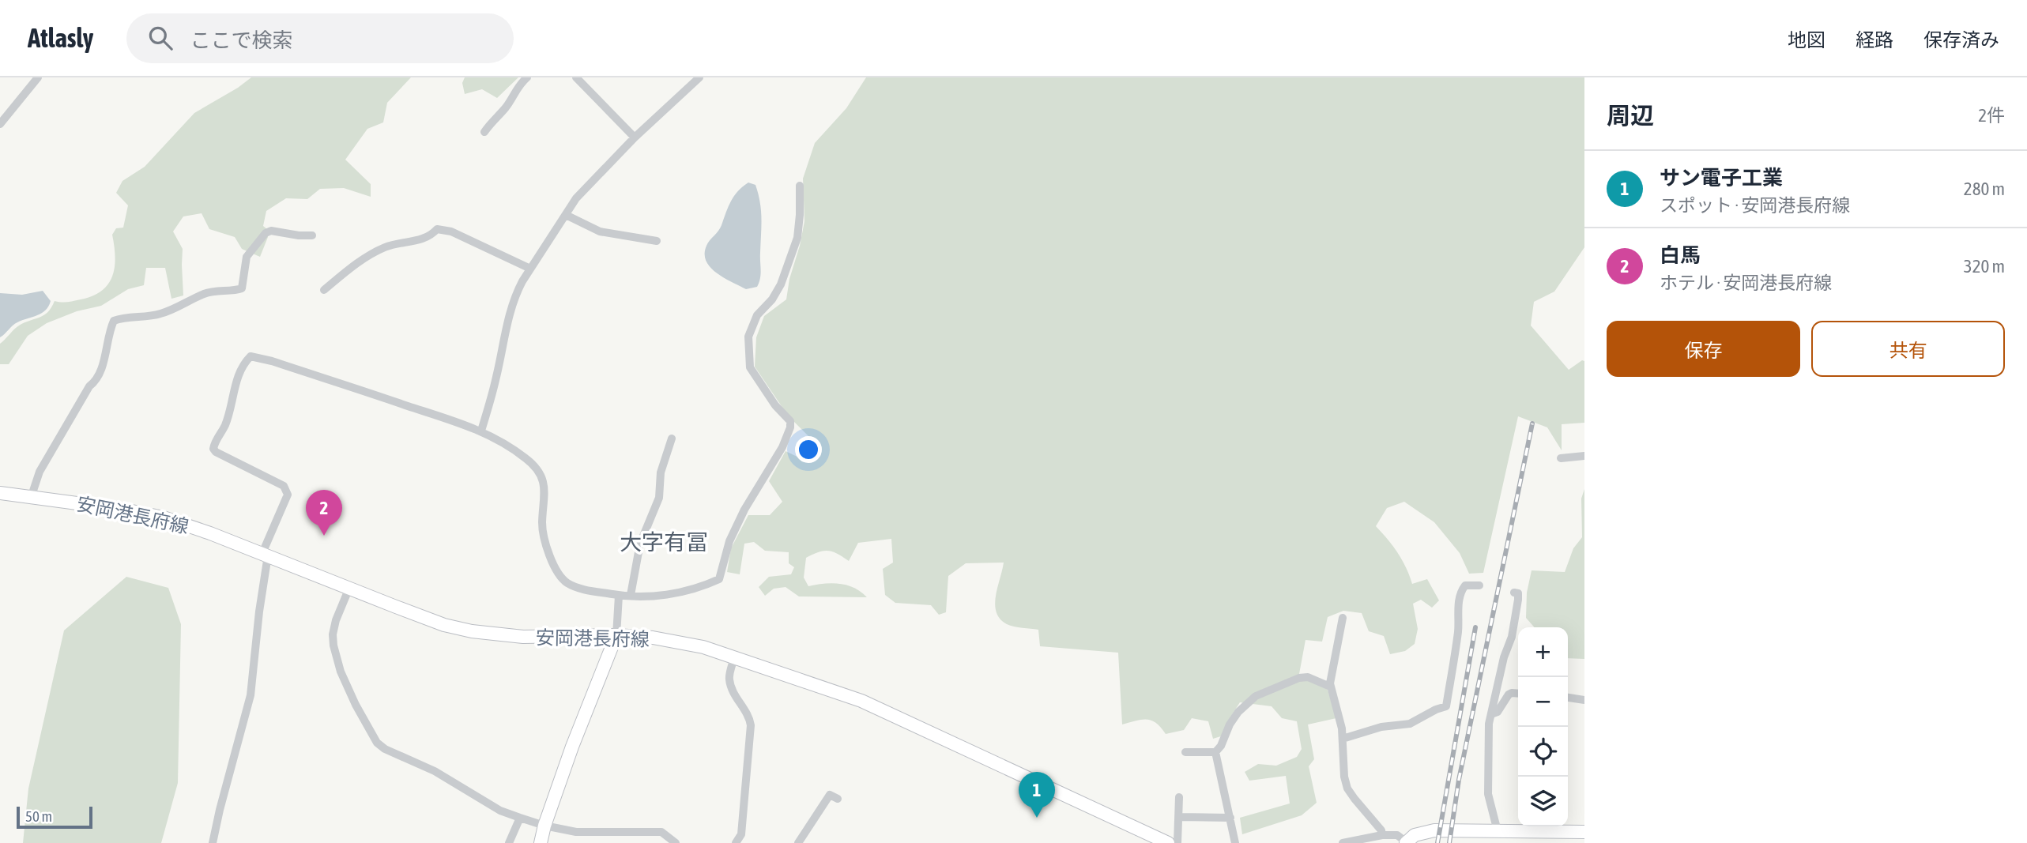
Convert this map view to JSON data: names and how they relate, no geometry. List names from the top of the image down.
{
  "streets": {
    "main road": ["安岡港長府線"]
  },
  "districts": ["大字有冨"],
  "scale_bar": "50 m",
  "page": {
    "header": "Atlasly",
    "search": "ここで検索",
    "nav": ["地図", "経路", "保存済み"],
    "heading": ["周辺", "2件"],
    "list": [
      {
        "mark": "1",
        "name": "サン電子工業",
        "note": "スポット · 安岡港長府線",
        "value": "280 m"
      },
      {
        "mark": "2",
        "name": "白馬",
        "note": "ホテル · 安岡港長府線",
        "value": "320 m"
      }
    ],
    "buttons": ["保存", "共有"],
    "pins": ["2", "1"],
    "map_buttons": ["+", "−"],
    "scale": "50 m"
  }
}
